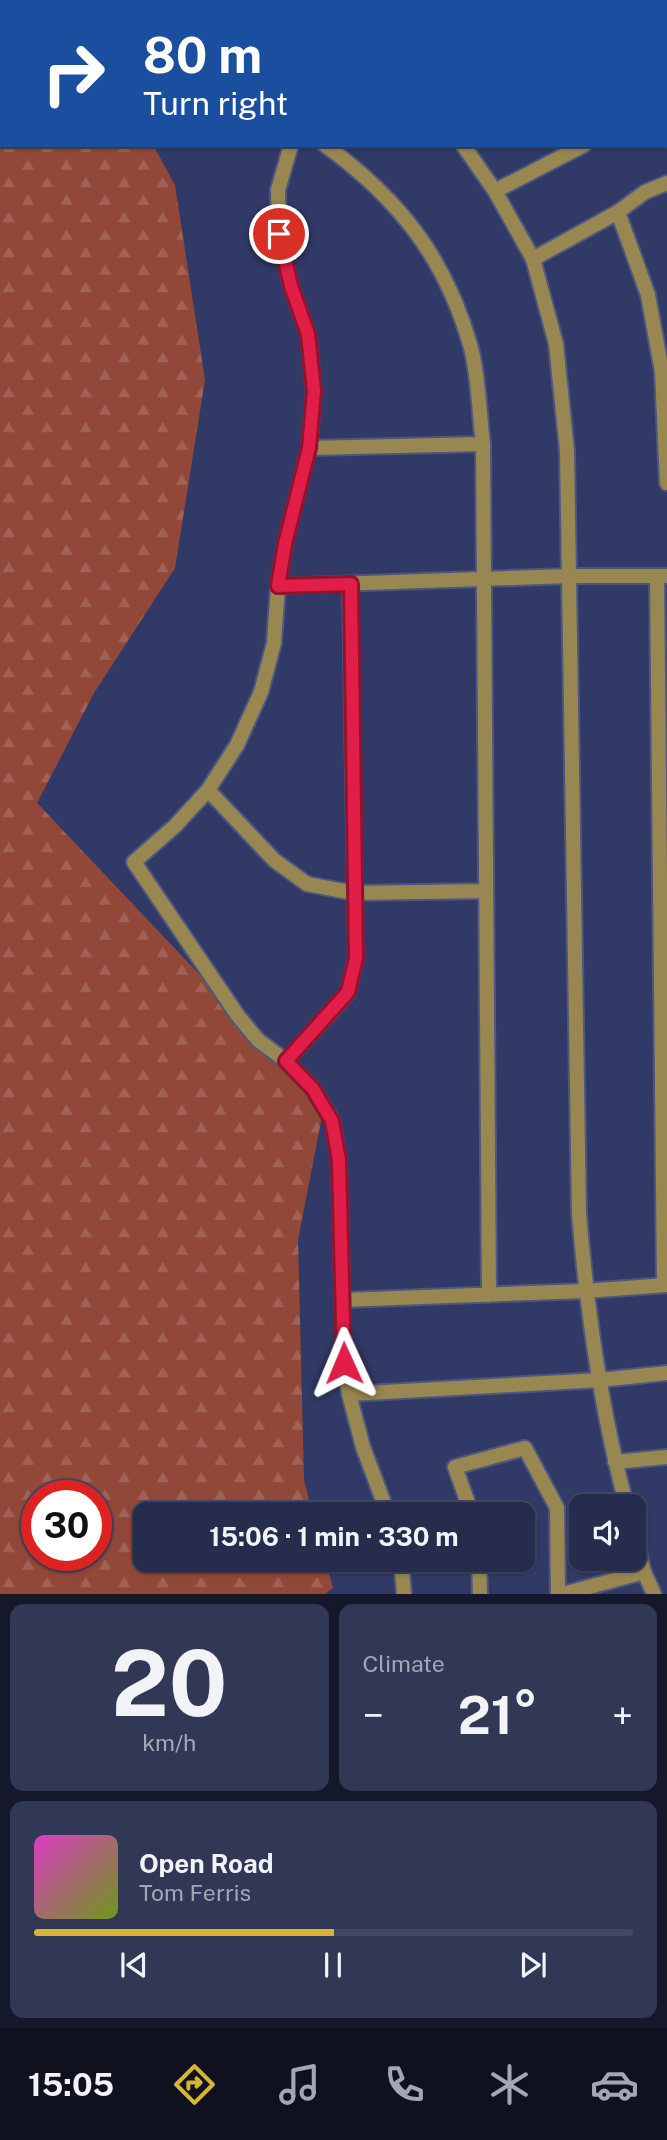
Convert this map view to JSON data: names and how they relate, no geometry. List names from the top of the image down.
{
  "page": {
    "turn": ["80 m", "Turn right"],
    "limit": "30",
    "trip": "15:06 · 1 min · 330 m",
    "tile": [
      ["20", "km/h"],
      "Climate"
    ],
    "heat": ["−", "21°", "+"],
    "song": ["Open Road", "Tom Ferris"],
    "tabs": "15:05"
  }
}
